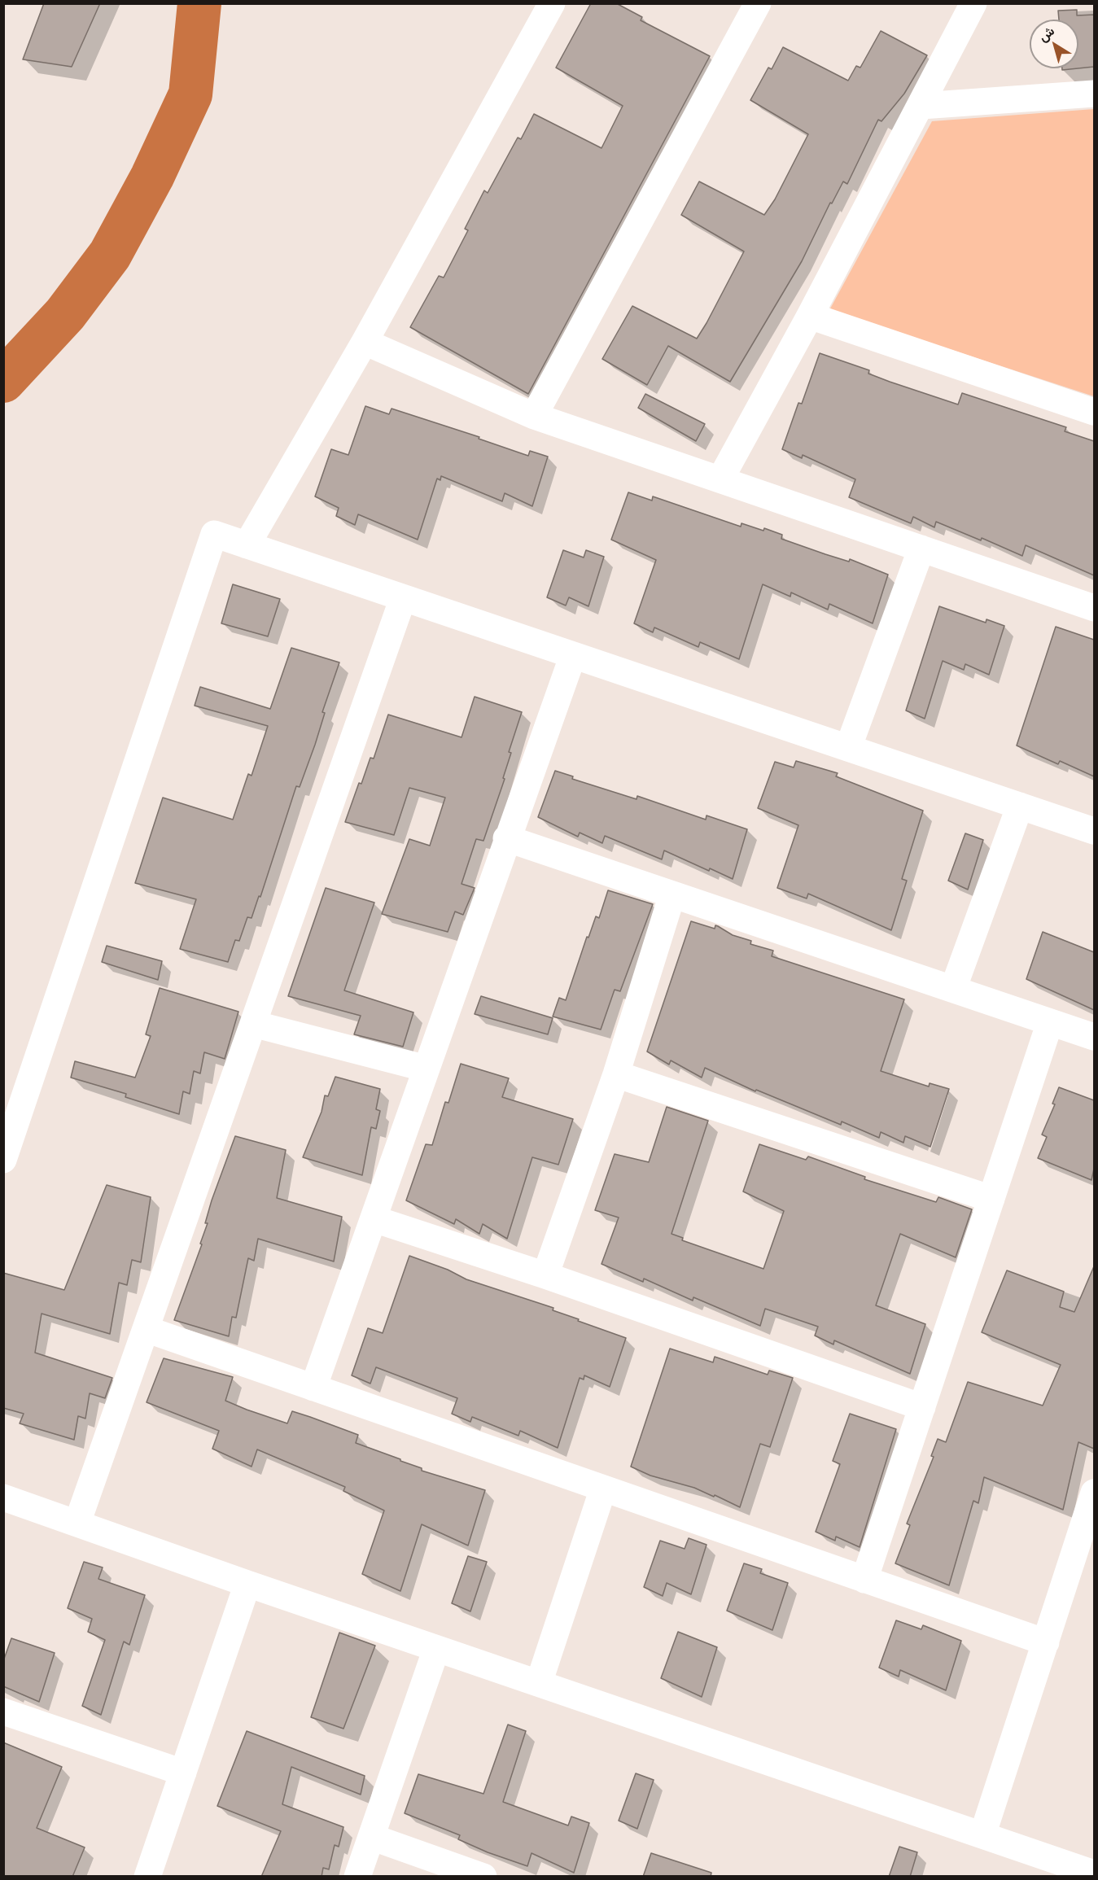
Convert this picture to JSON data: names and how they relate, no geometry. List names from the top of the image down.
{
  "north": "top left"
}
